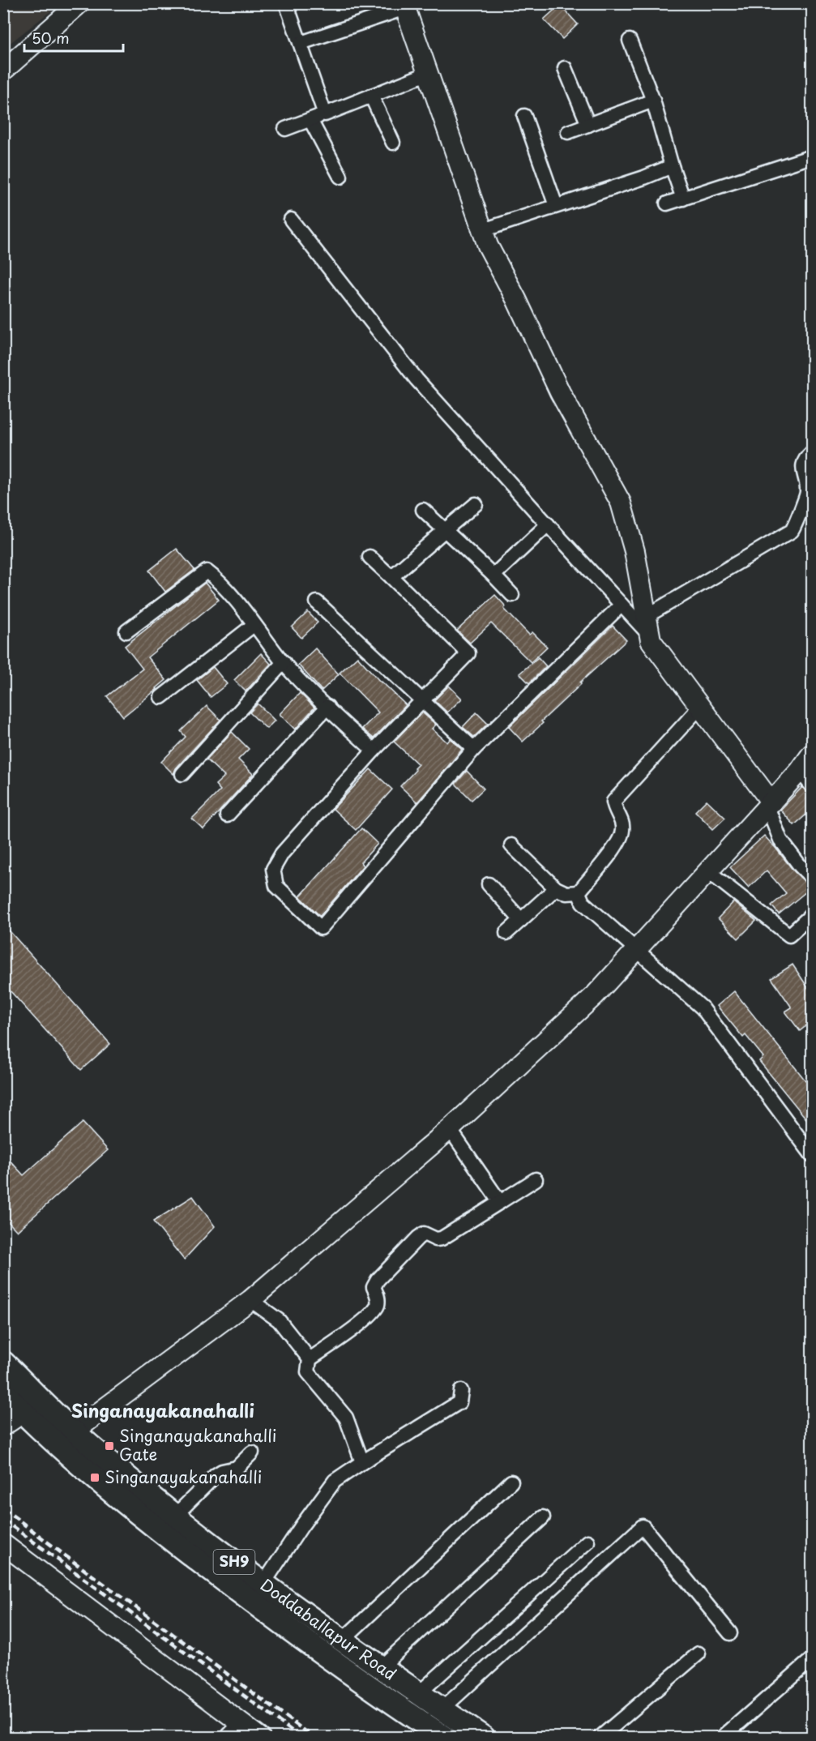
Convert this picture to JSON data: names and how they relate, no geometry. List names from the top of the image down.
{
  "streets": {
    "main road": ["SH9", "Doddaballapur Road"]
  },
  "districts": ["Singanayakanahalli"],
  "places": {
    "transit": ["Singanayakanahalli Gate", "Singanayakanahalli"]
  },
  "scale_bar": "50 m"
}
